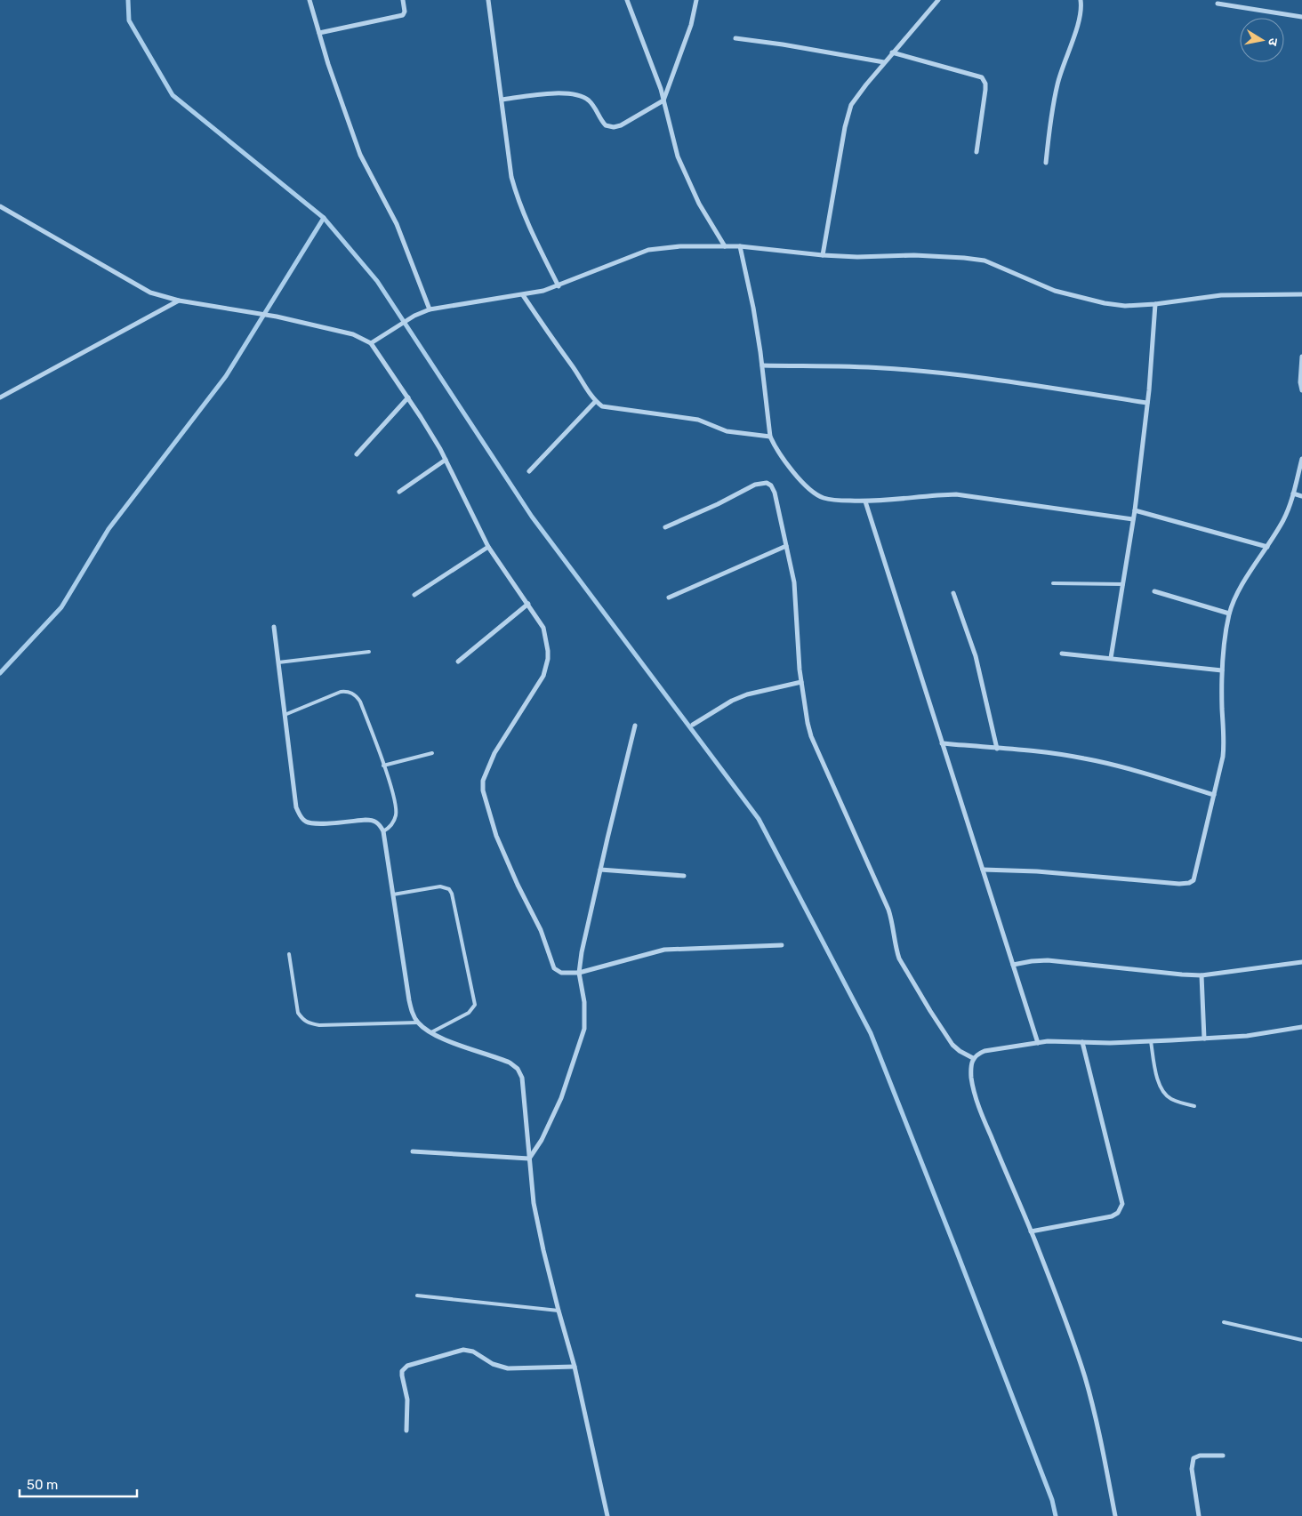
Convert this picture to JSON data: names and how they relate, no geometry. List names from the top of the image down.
{
  "scale_bar": "50 m",
  "north": "right"
}
